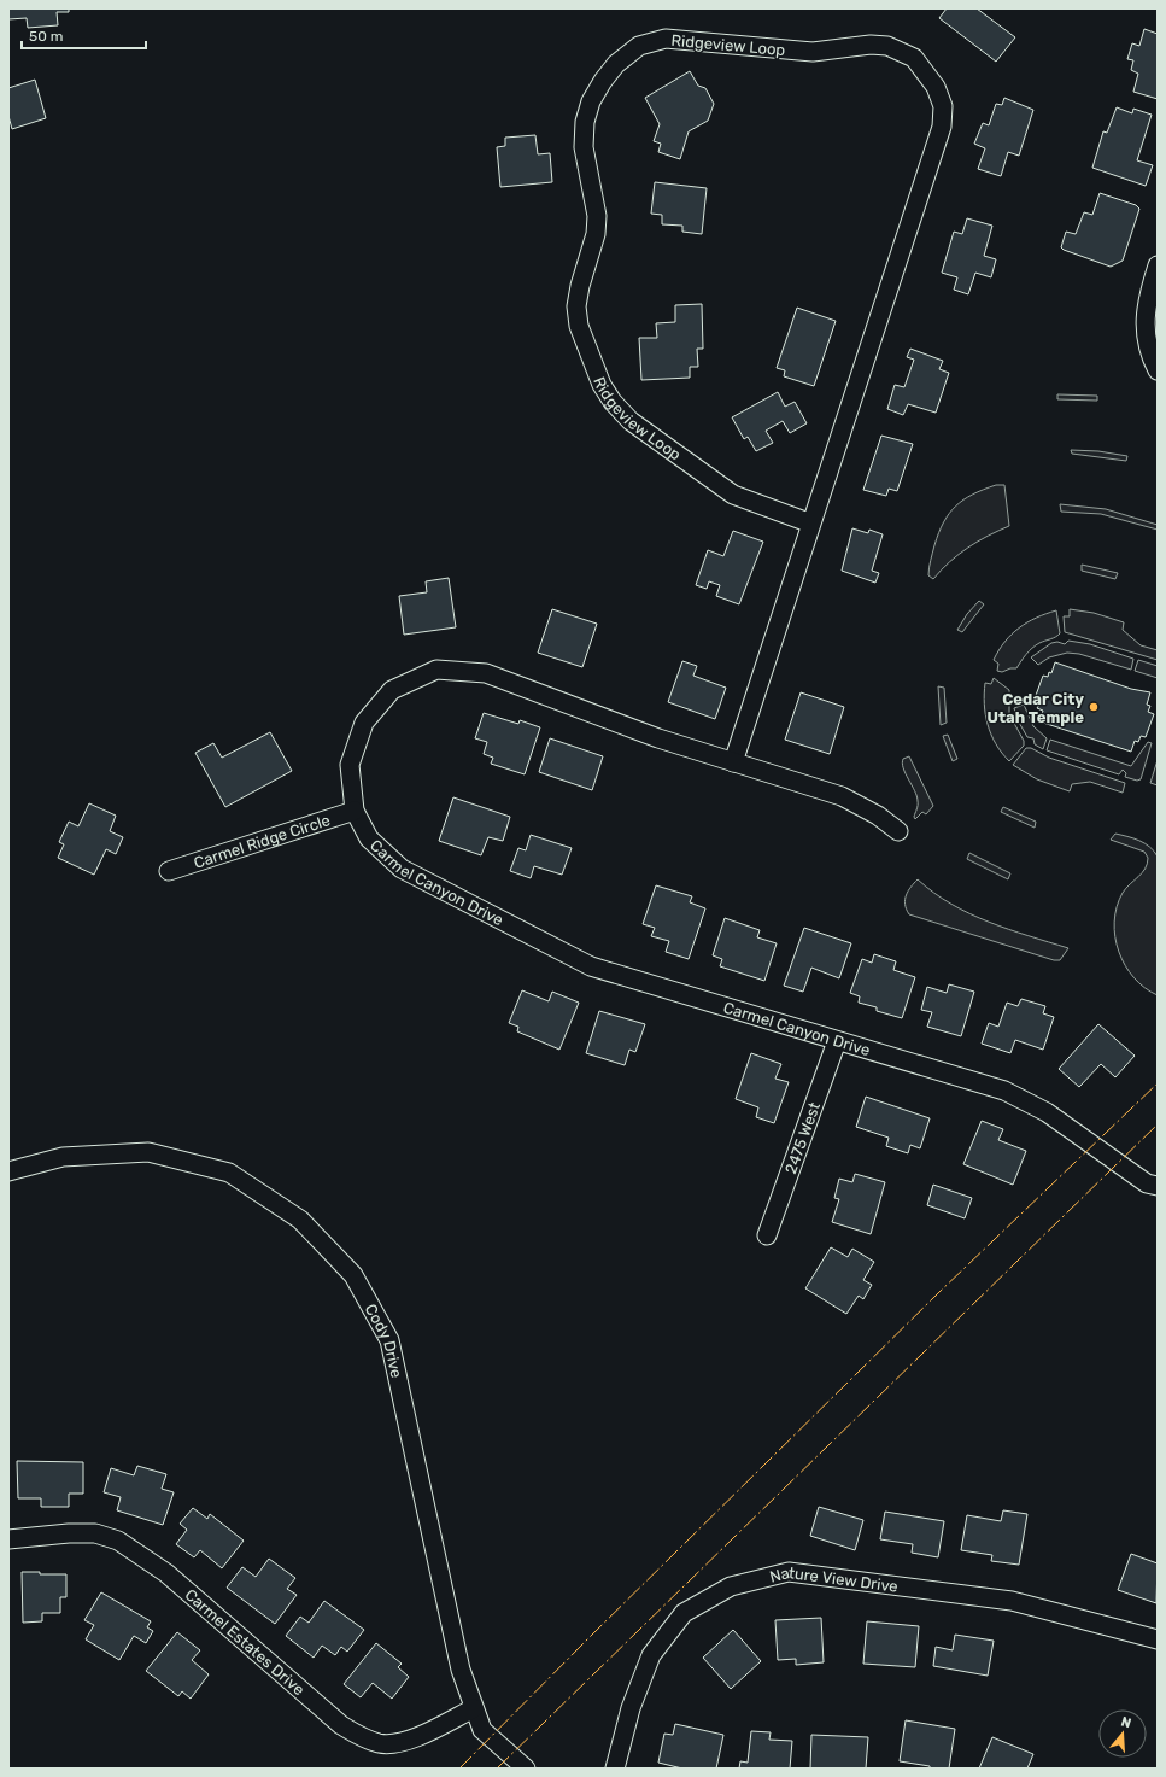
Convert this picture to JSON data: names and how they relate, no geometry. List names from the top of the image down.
{
  "streets": {
    "street": [
      "Ridgeview Loop",
      "Carmel Ridge Circle",
      "Carmel Canyon Drive",
      "2475 West",
      "Cody Drive",
      "Nature View Drive",
      "Carmel Estates Drive"
    ]
  },
  "crossings": [
    ["Ridgeview Loop", "Carmel Canyon Drive"],
    ["Carmel Ridge Circle", "Carmel Canyon Drive"],
    ["Carmel Canyon Drive", "2475 West"],
    ["Cody Drive", "Carmel Estates Drive"]
  ],
  "places": ["Cedar City Utah Temple"],
  "scale_bar": "50 m",
  "north": "top"
}
